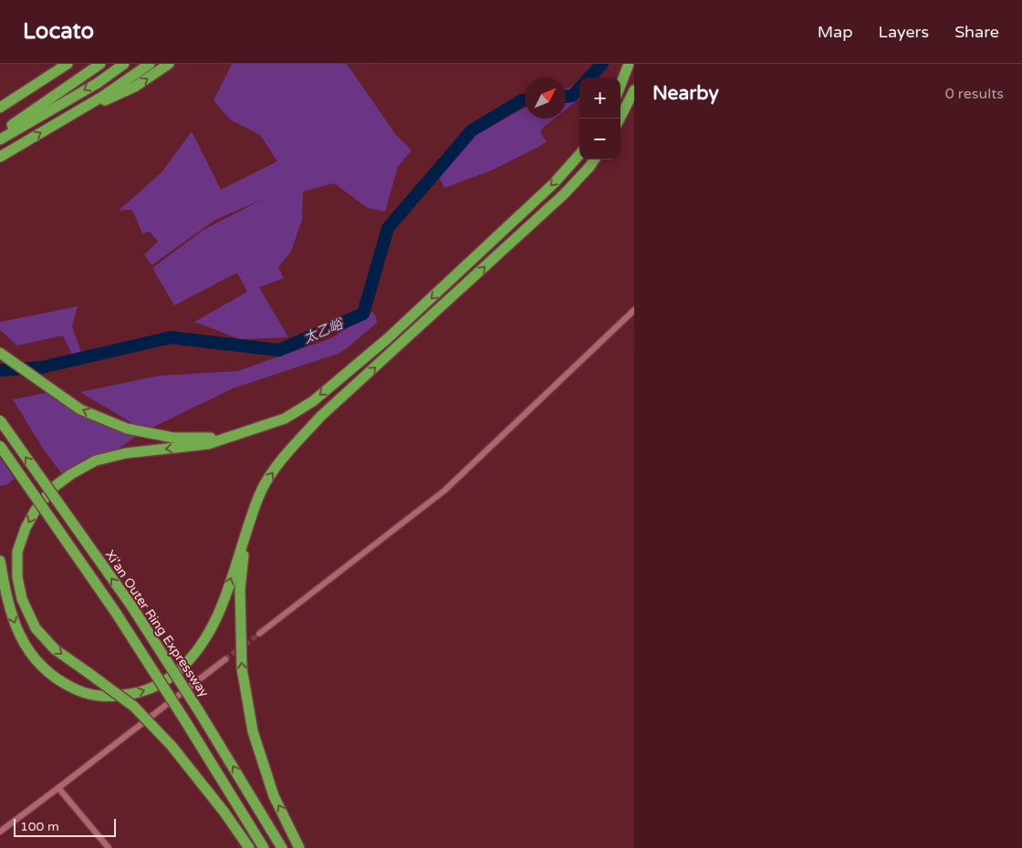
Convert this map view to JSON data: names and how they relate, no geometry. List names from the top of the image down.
{
  "streets": {
    "highway": ["Xi'an Outer Ring Expressway"]
  },
  "water": ["太乙峪"],
  "scale_bar": "100 m",
  "north": "top right",
  "page": {
    "header": "Locato",
    "nav": ["Map", "Layers", "Share"],
    "heading": ["Nearby", "0 results"],
    "map_buttons": ["+", "−"],
    "scale": "100 m"
  }
}
